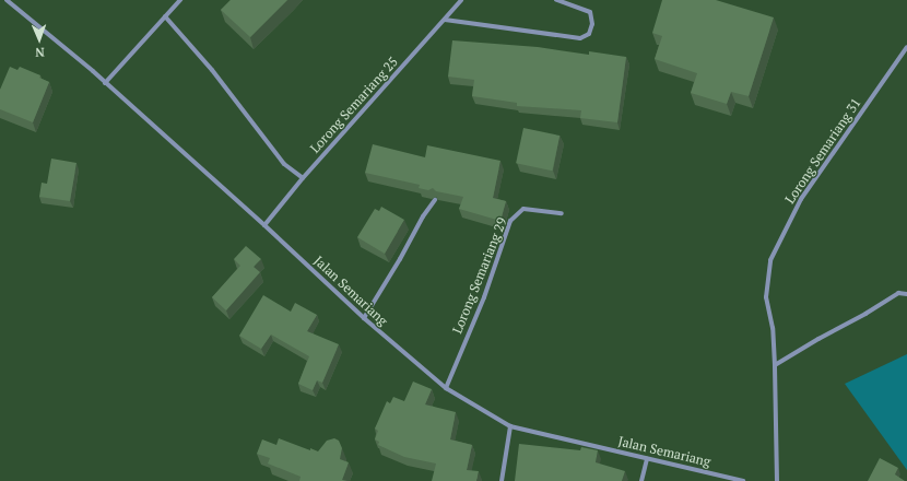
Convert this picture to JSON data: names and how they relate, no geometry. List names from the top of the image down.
{
  "streets": {
    "street": [
      "Lorong Semariang 25",
      "Lorong Semariang 31",
      "Lorong Semariang 29",
      "Jalan Semariang"
    ]
  },
  "crossings": [
    ["Lorong Semariang 25", "Jalan Semariang"],
    ["Lorong Semariang 29", "Jalan Semariang"]
  ],
  "north": "bottom"
}
